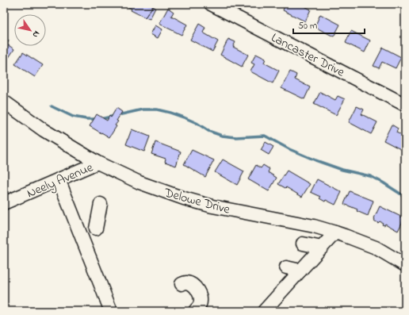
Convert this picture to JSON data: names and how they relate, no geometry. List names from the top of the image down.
{
  "streets": {
    "street": ["Lancaster Drive", "Neely Avenue", "Delowe Drive"]
  },
  "crossings": [
    ["Neely Avenue", "Delowe Drive"]
  ],
  "scale_bar": "50 m",
  "north": "bottom right"
}
